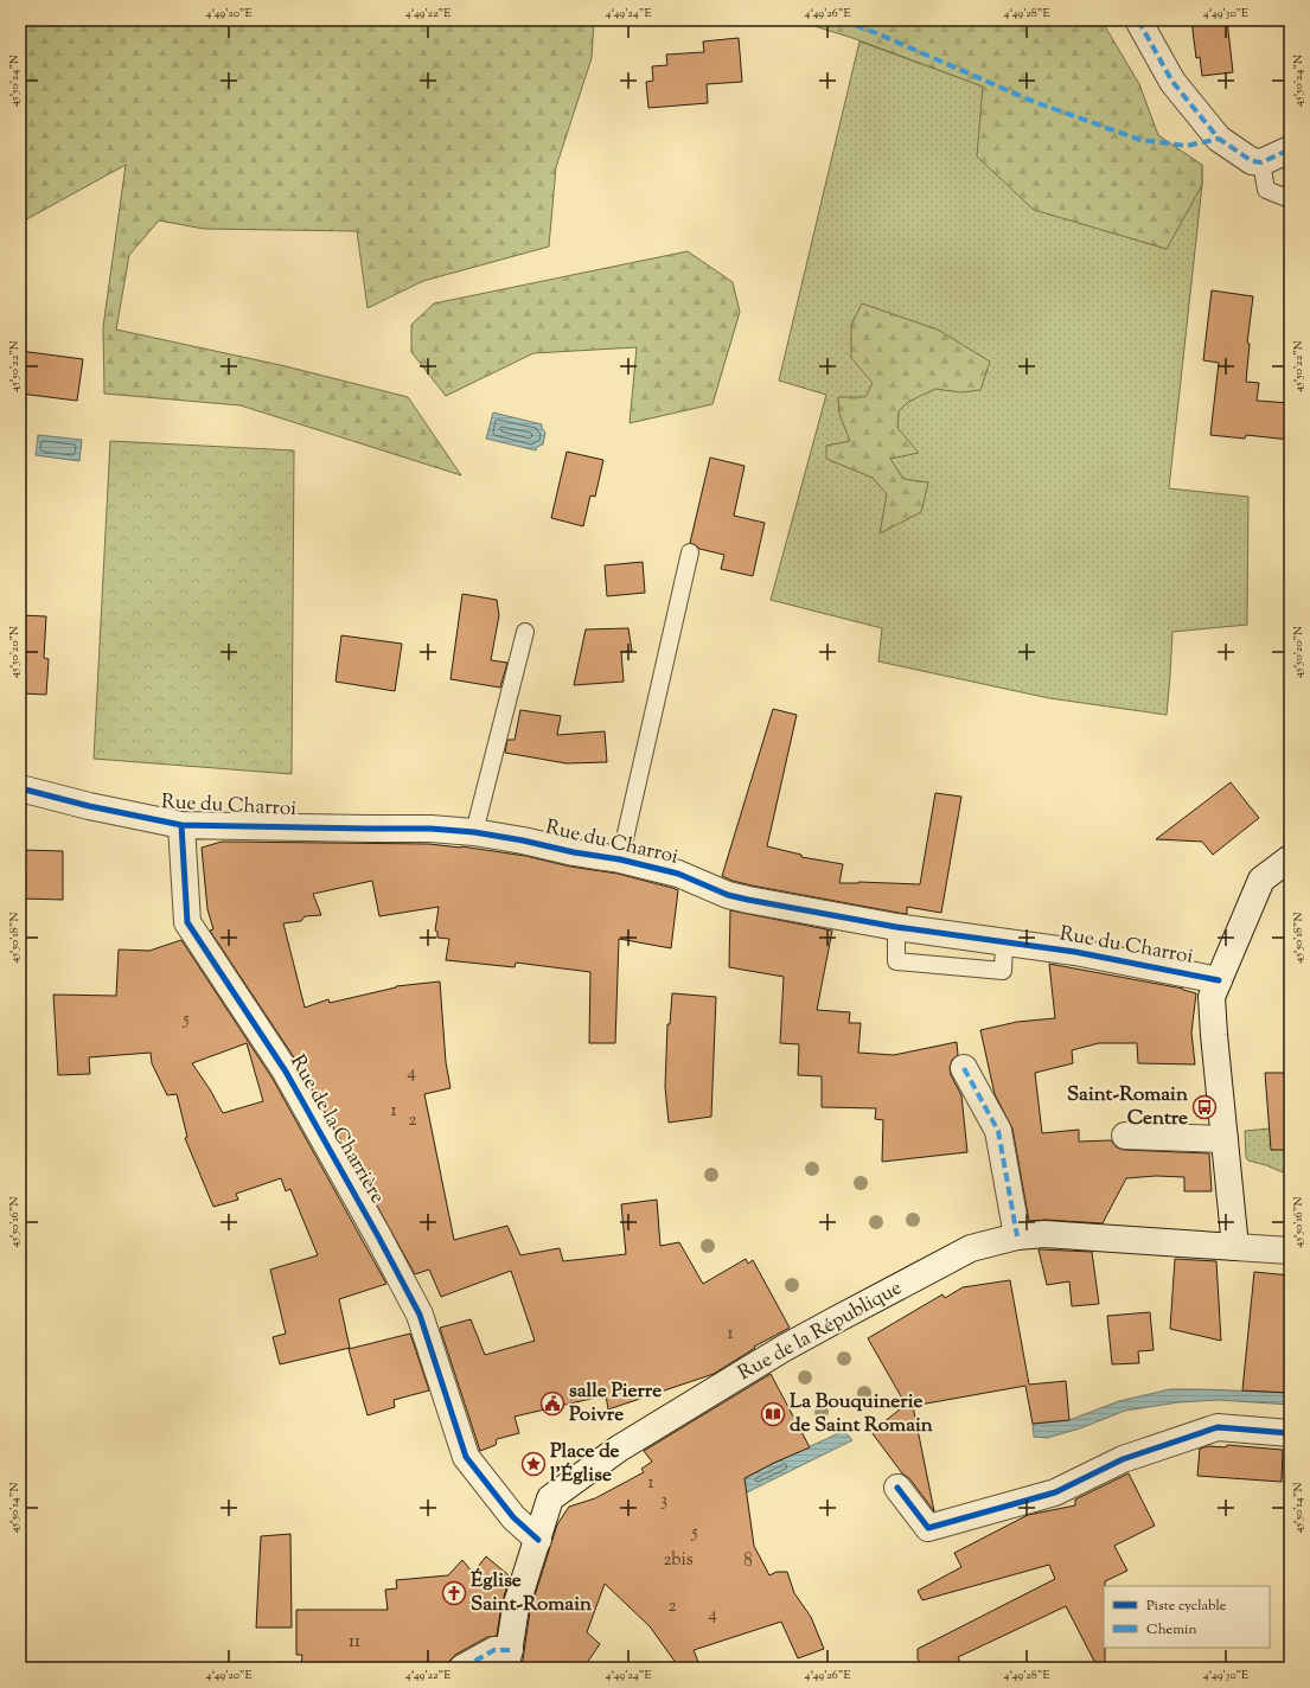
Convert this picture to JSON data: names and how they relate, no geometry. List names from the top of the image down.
{
  "streets": {
    "street": ["Rue du Charroi", "Rue de la Charrière", "Rue de la République"]
  },
  "crossings": [
    ["Rue du Charroi", "Rue de la Charrière"],
    ["Rue de la Charrière", "Rue de la République"]
  ],
  "places": {
    "bus stop": ["Saint-Romain Centre"],
    "public building": ["salle Pierre Poivre"],
    "library": ["La Bouquinerie de Saint Romain"],
    "place": ["Place de l'Église"],
    "church": ["Église Saint-Romain"]
  },
  "house_numbers": [
    "5",
    "4",
    "1",
    "2",
    "1",
    "1",
    "3",
    "5",
    "2bis",
    "8",
    "2",
    "4",
    "11"
  ],
  "legend": ["Piste cyclable", "Chemin"],
  "coordinates": [
    "4°49'20\"E",
    "4°49'22\"E",
    "4°49'24\"E",
    "4°49'26\"E",
    "4°49'28\"E",
    "4°49'30\"E",
    "45°50'24\"N",
    "45°50'22\"N",
    "45°50'20\"N",
    "45°50'18\"N",
    "45°50'16\"N",
    "45°50'14\"N"
  ]
}
